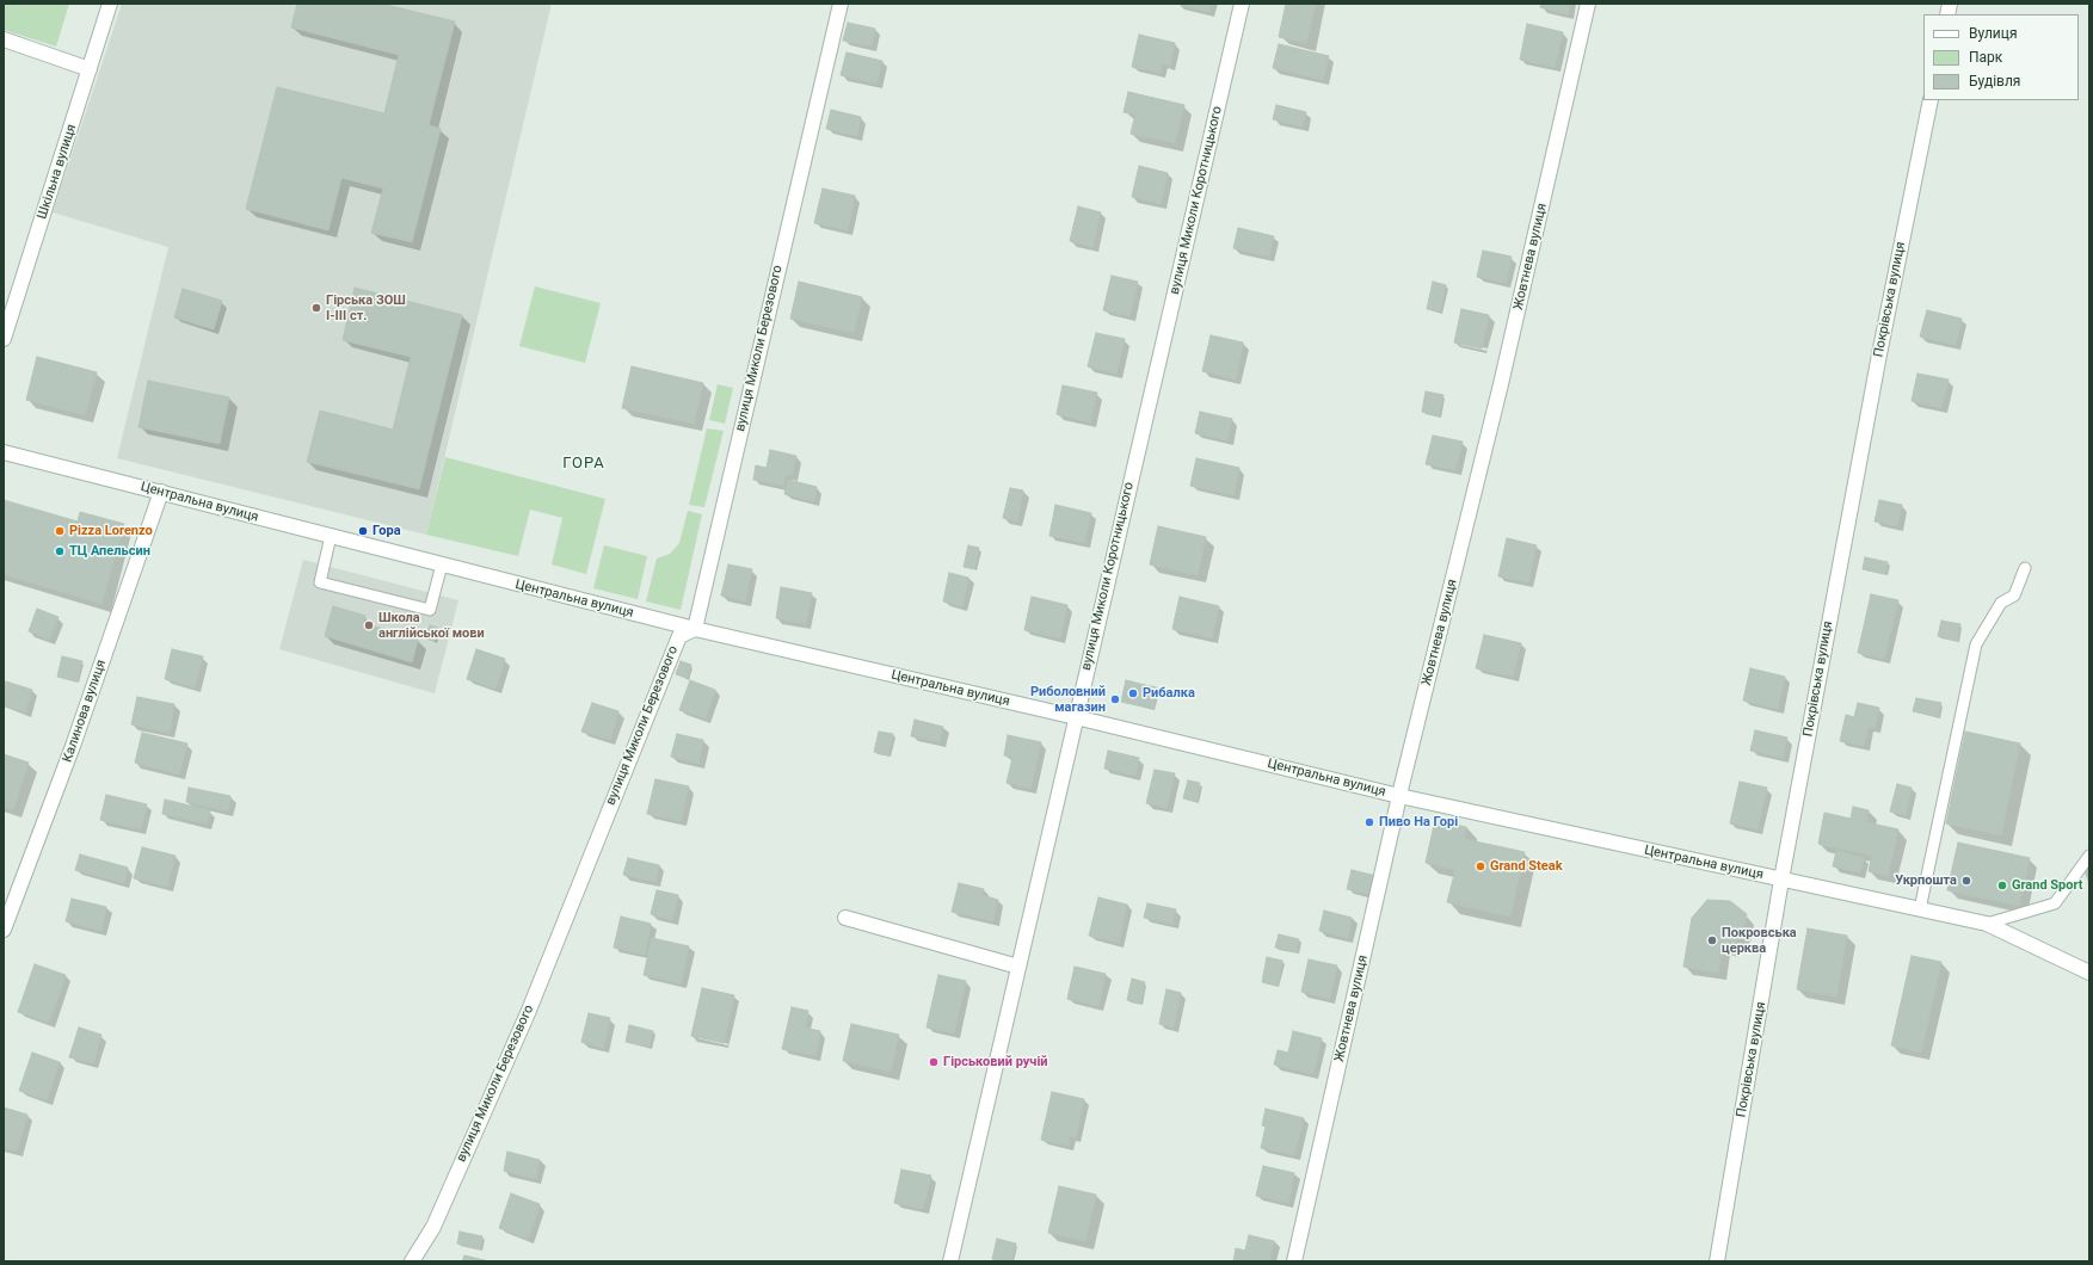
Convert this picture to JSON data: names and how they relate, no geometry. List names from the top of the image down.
{
  "streets": {
    "street": [
      "Шкільна вулиця",
      "вулиця Миколи Коротницького",
      "Жовтнева вулиця",
      "Покрівська вулиця",
      "вулиця Миколи Березового",
      "Центральна вулиця",
      "Калинова вулиця"
    ]
  },
  "crossings": [
    ["вулиця Миколи Коротницького", "Центральна вулиця"],
    ["Жовтнева вулиця", "Центральна вулиця"],
    ["Покрівська вулиця", "Центральна вулиця"],
    ["вулиця Миколи Березового", "Центральна вулиця"],
    ["Центральна вулиця", "Калинова вулиця"]
  ],
  "districts": ["ГОРА"],
  "places": [
    "Гірська ЗОШ І-ІІІ ст.",
    "Pizza Lorenzo",
    "Гора",
    "ТЦ Апельсин",
    "Школа англійської мови",
    "Рибалка",
    "Риболовний магазин",
    "Пиво На Горі",
    "Grand Steak",
    "Укрпошта",
    "Grand Sport",
    "Покровська церква",
    "Гірськовий ручій"
  ],
  "legend": ["Вулиця", "Парк", "Будівля"]
}
